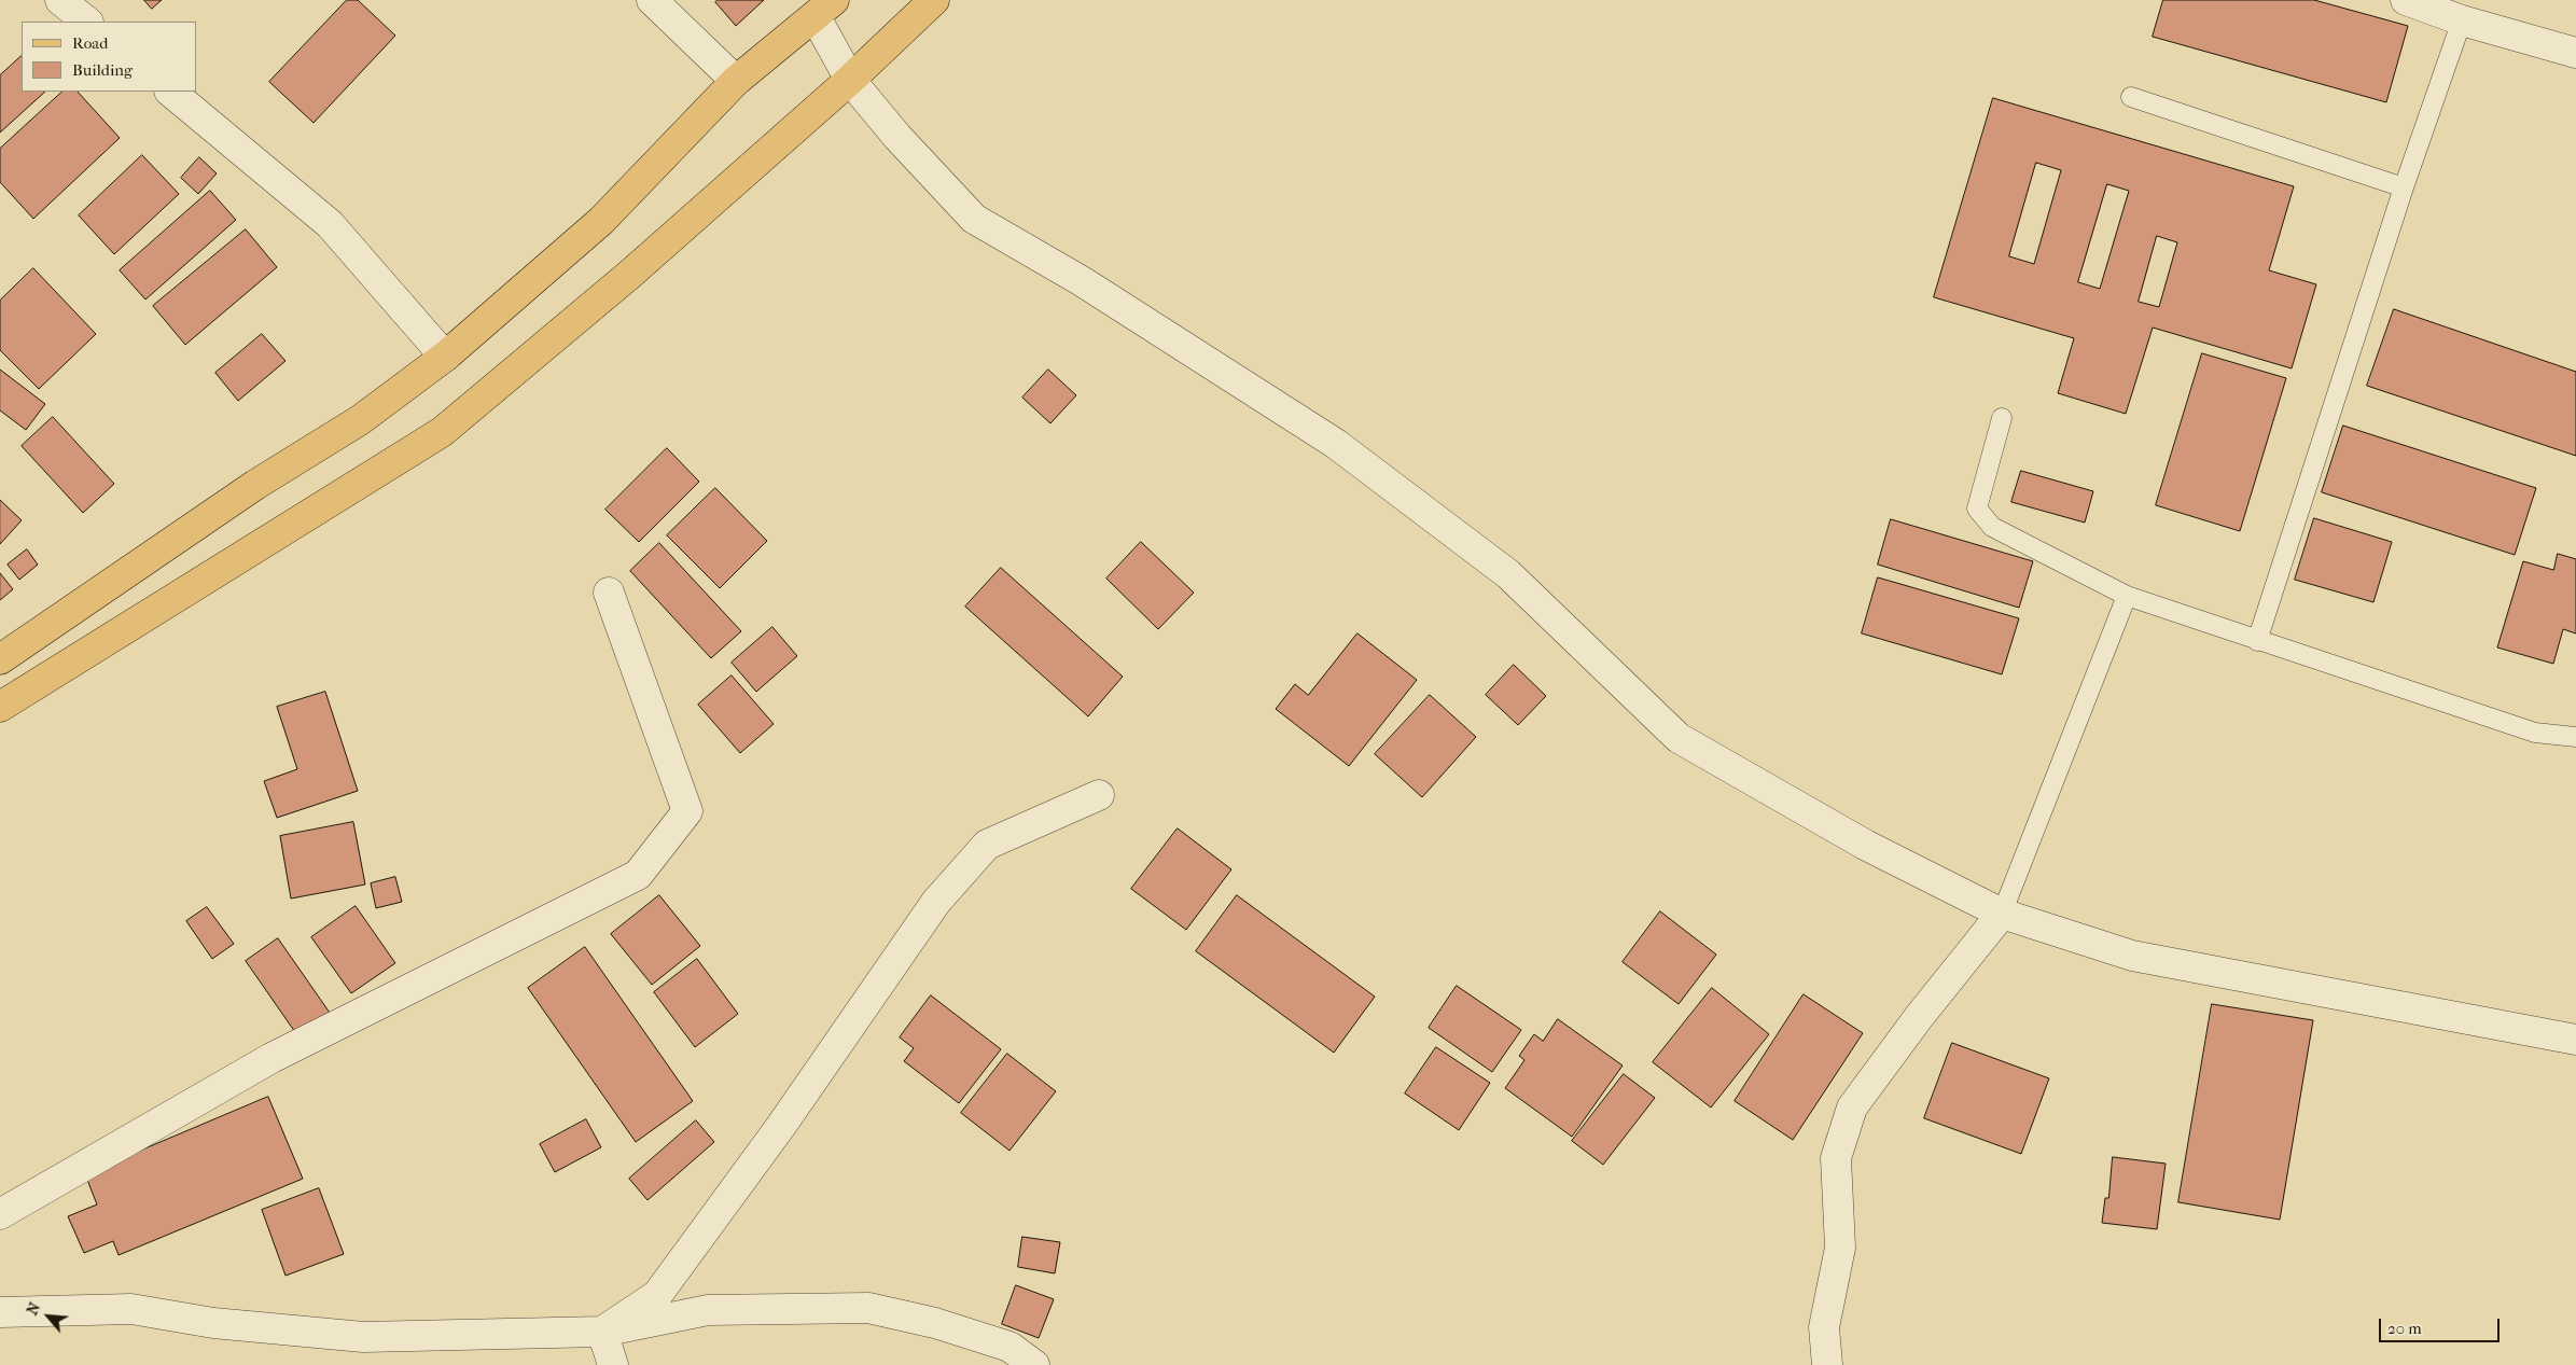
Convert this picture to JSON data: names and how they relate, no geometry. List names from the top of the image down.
{
  "legend": ["Road", "Building"],
  "scale_bar": "20 m",
  "north": "top left"
}
